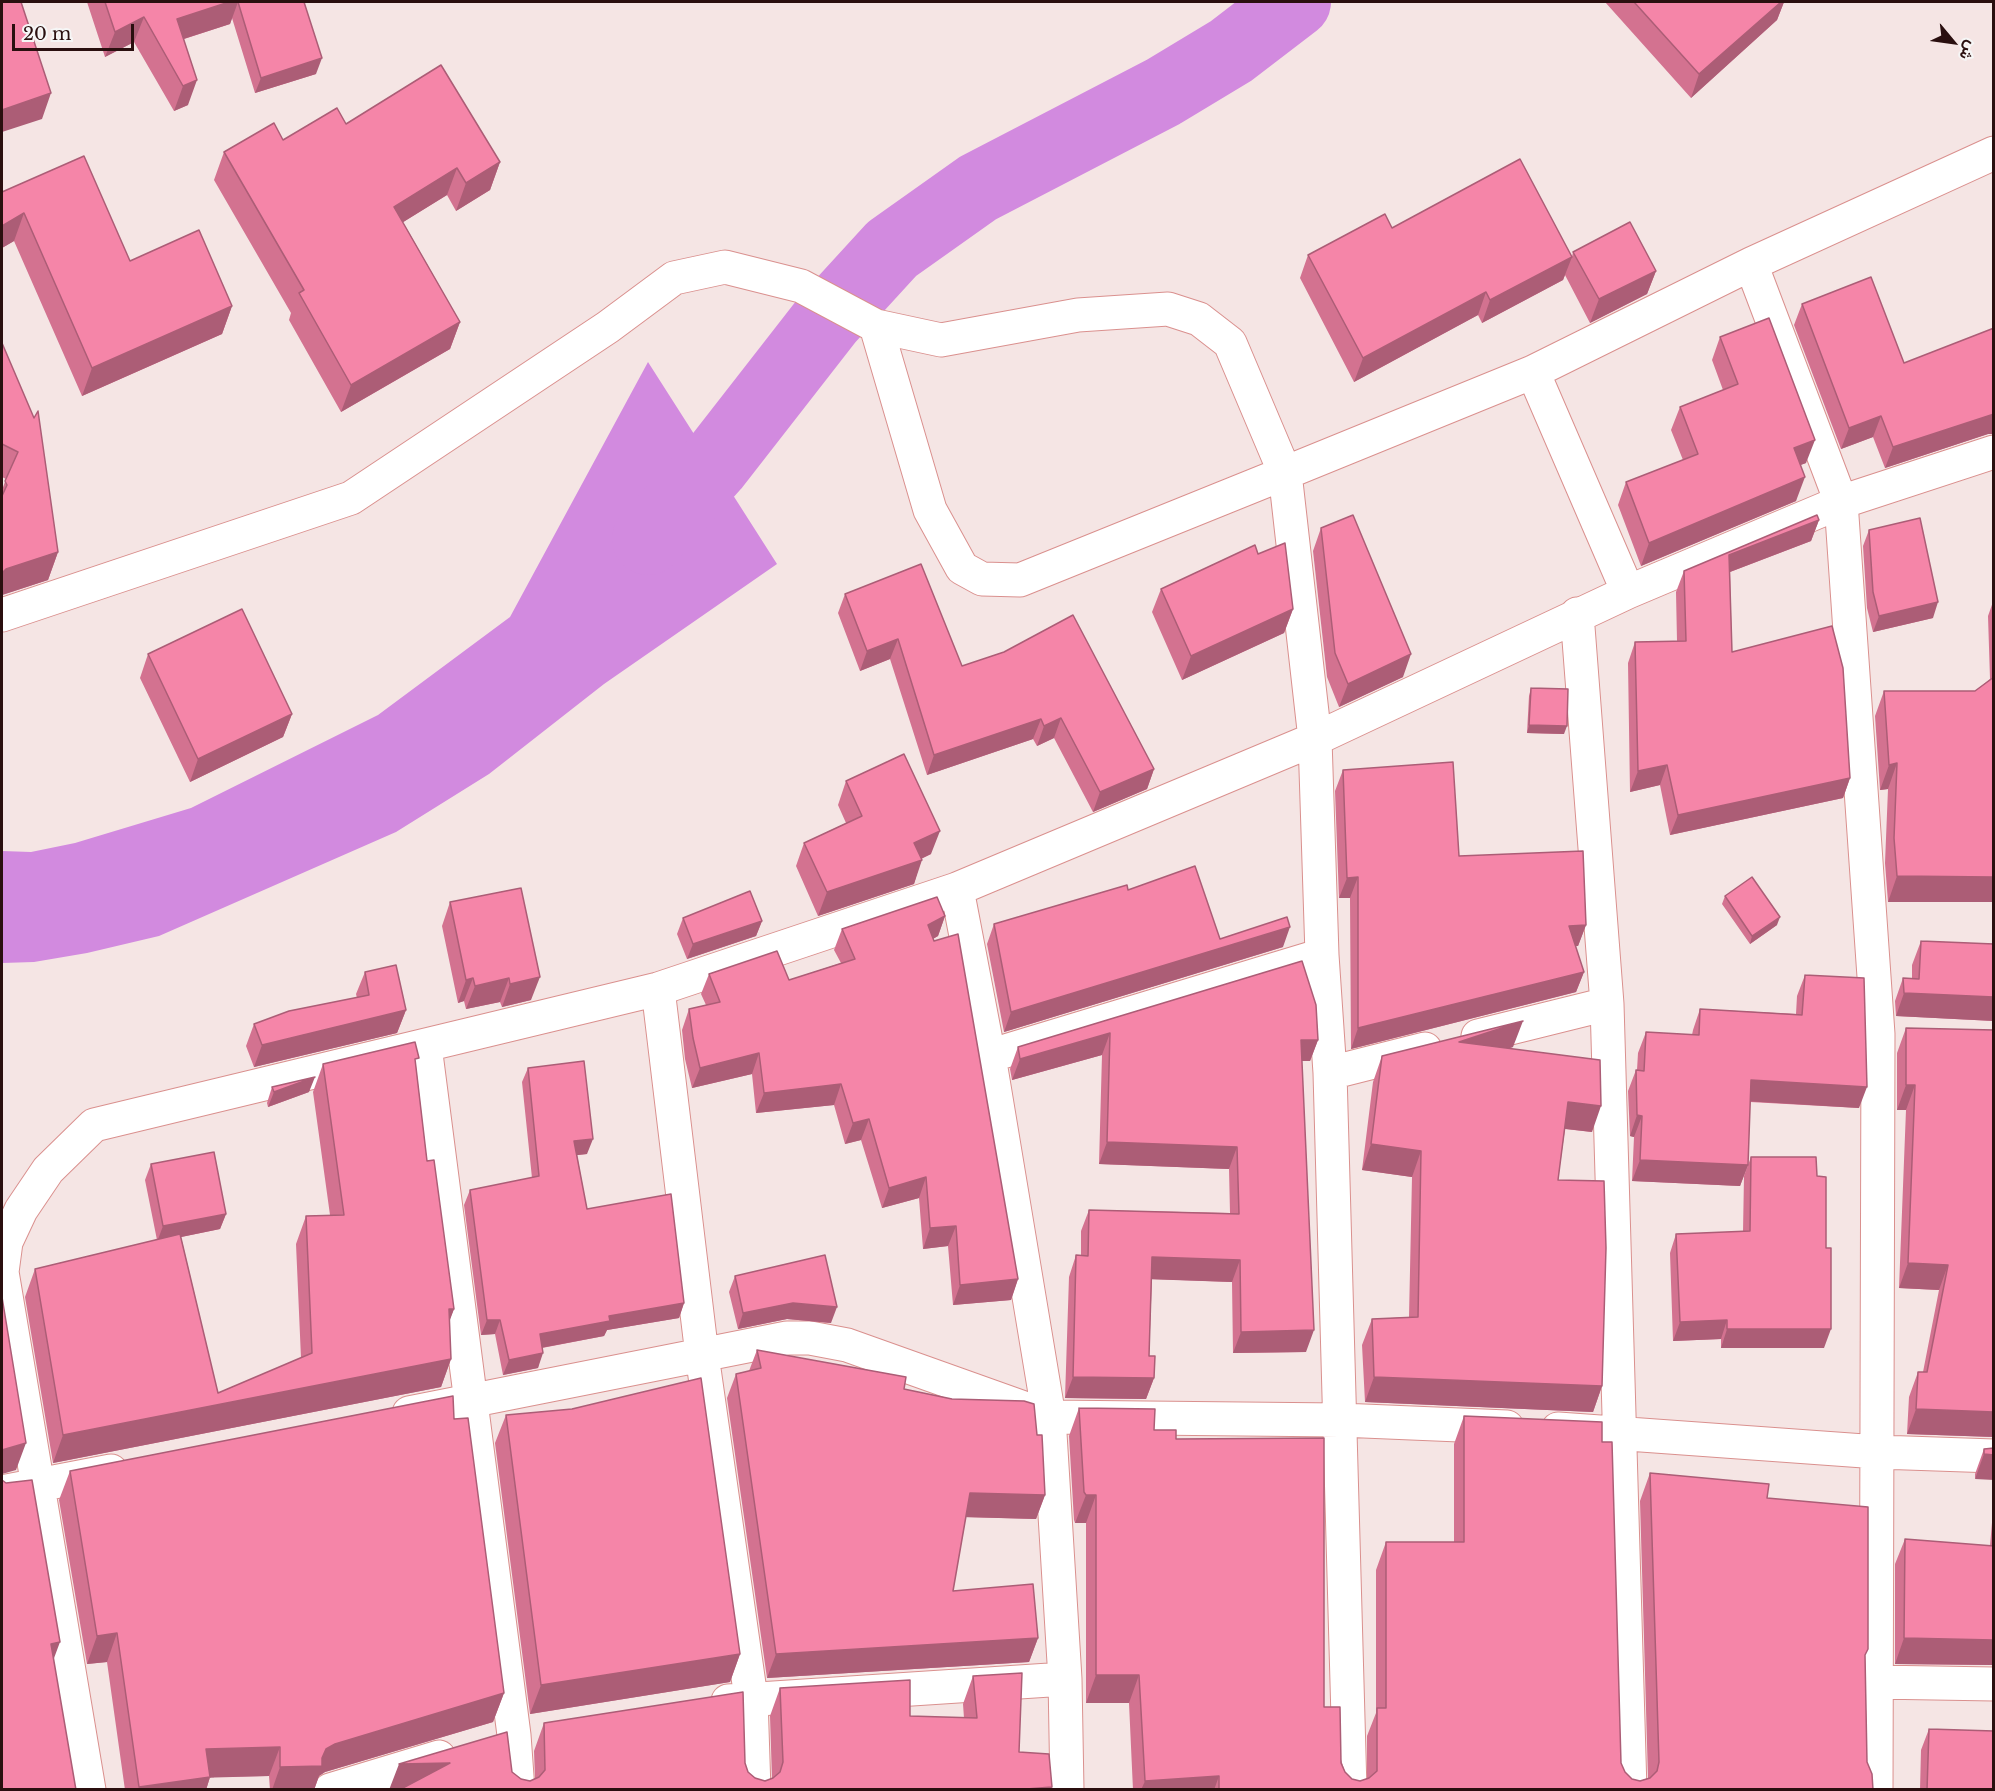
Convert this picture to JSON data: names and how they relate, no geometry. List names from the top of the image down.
{
  "scale_bar": "20 m",
  "north": "bottom right"
}
